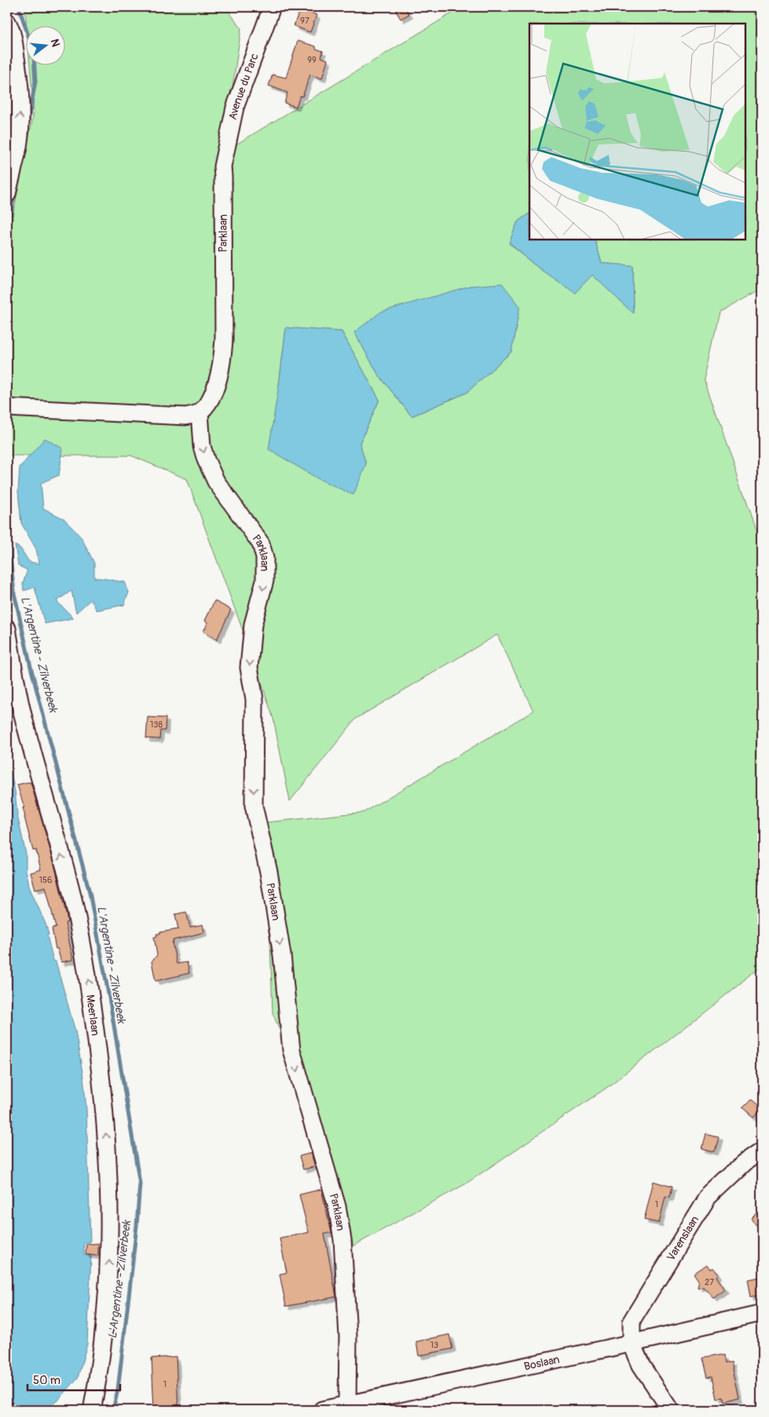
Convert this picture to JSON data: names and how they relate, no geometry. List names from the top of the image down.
{
  "streets": {
    "street": [
      "Avenue du Parc",
      "Parklaan",
      "Meerlaan",
      "Varenslaan",
      "Boslaan"
    ]
  },
  "crossings": [
    ["Avenue du Parc", "Parklaan"],
    ["Parklaan", "Boslaan"],
    ["Varenslaan", "Boslaan"]
  ],
  "one_way": ["Parklaan", "Meerlaan"],
  "water": ["L'Argentine - Zilverbeek"],
  "house_numbers": [
    "97",
    "99",
    "138",
    "156",
    "1",
    "27",
    "13",
    "1"
  ],
  "scale_bar": "50 m",
  "north": "right"
}
